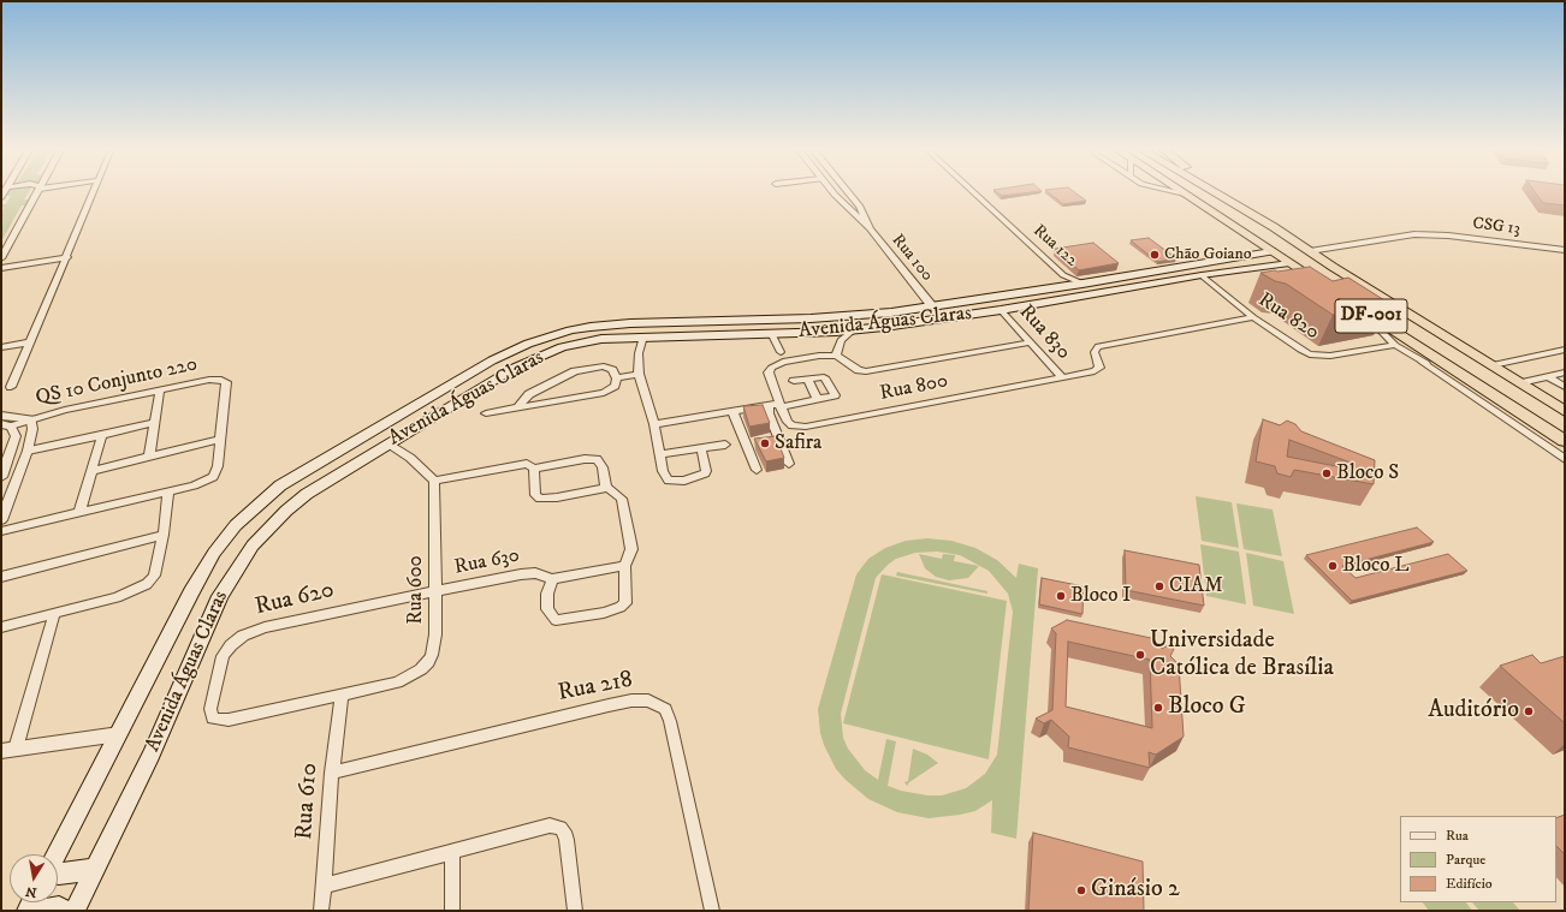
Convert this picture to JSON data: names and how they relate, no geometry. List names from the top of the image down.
{
  "streets": {
    "highway": ["DF-001"],
    "main road": ["Avenida Águas Claras"],
    "street": [
      "CSG 13",
      "Rua 122",
      "Rua 100",
      "Rua 820",
      "Rua 830",
      "QS 10 Conjunto 220",
      "Rua 800",
      "Rua 630",
      "Rua 600",
      "Rua 620",
      "Rua 218",
      "Rua 610"
    ]
  },
  "crossings": [
    ["CSG 13", "DF-001"],
    ["Rua 122", "Avenida Águas Claras"],
    ["Rua 100", "Avenida Águas Claras"],
    ["DF-001", "Avenida Águas Claras"],
    ["Rua 820", "Avenida Águas Claras"],
    ["Rua 820", "Rua 800"],
    ["Avenida Águas Claras", "Rua 830"],
    ["Rua 830", "Rua 800"],
    ["Rua 630", "Rua 600"],
    ["Rua 630", "Rua 620"],
    ["Rua 600", "Rua 620"],
    ["Rua 600", "Rua 610"],
    ["Rua 620", "Rua 610"],
    ["Rua 218", "Rua 610"]
  ],
  "places": [
    "Chão Goiano",
    "Safira",
    "Bloco S",
    "Bloco L",
    "CIAM",
    "Bloco I",
    "Universidade Católica de Brasília",
    "Bloco G",
    "Auditório",
    "Ginásio 2"
  ],
  "legend": ["Rua", "Parque", "Edifício"],
  "north": "bottom"
}
